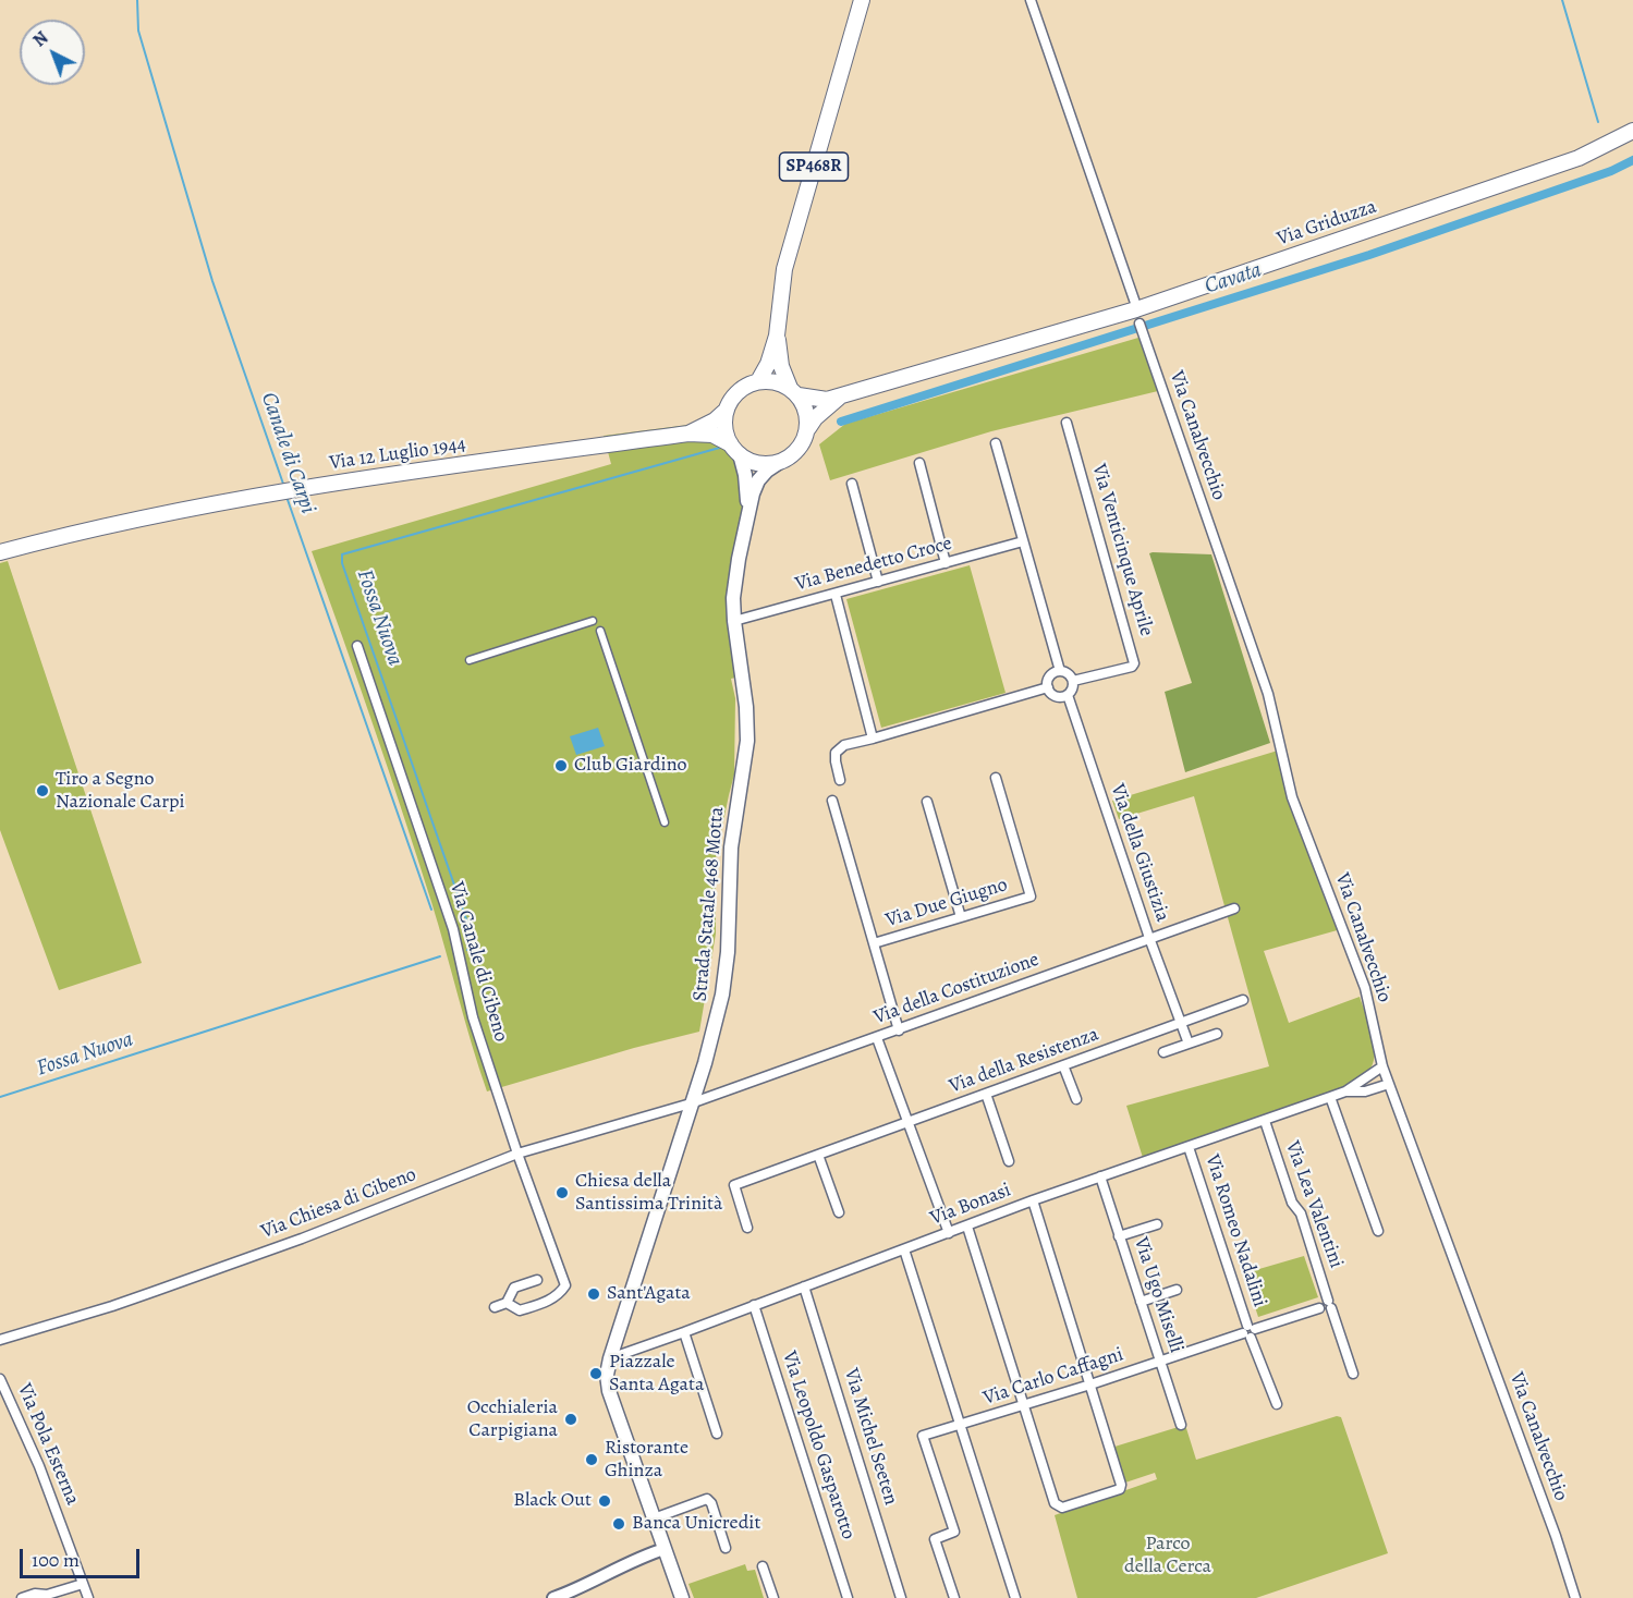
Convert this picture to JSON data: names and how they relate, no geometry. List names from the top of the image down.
{
  "streets": {
    "main road": [
      "SP468R",
      "Via Griduzza",
      "Via 12 Luglio 1944",
      "Strada Statale 468 Motta"
    ],
    "street": [
      "Via Canalvecchio",
      "Via Venticinque Aprile",
      "Via Benedetto Croce",
      "Via della Giustizia",
      "Via Due Giugno",
      "Via Canale di Cibeno",
      "Via della Costituzione",
      "Via della Resistenza",
      "Via Chiesa di Cibeno",
      "Via Bonasi",
      "Via Lea Valentini",
      "Via Romeo Nadalini",
      "Via Ugo Miselli",
      "Via Carlo Caffagni",
      "Via Michel Seeten",
      "Via Pola Esterna",
      "Via Leopoldo Gasparotto"
    ]
  },
  "crossings": [
    ["SP468R", "Via Griduzza"],
    ["Via Canalvecchio", "Via Bonasi"],
    ["Via Venticinque Aprile", "Via della Giustizia"],
    ["Via Benedetto Croce", "Strada Statale 468 Motta"],
    ["Via della Giustizia", "Via della Costituzione"],
    ["Via della Giustizia", "Via della Resistenza"],
    ["Strada Statale 468 Motta", "Via della Costituzione"],
    ["Strada Statale 468 Motta", "Via Chiesa di Cibeno"],
    ["Strada Statale 468 Motta", "Via Bonasi"],
    ["Via Canale di Cibeno", "Via Chiesa di Cibeno"],
    ["Via della Costituzione", "Via Chiesa di Cibeno"],
    ["Via Bonasi", "Via Lea Valentini"],
    ["Via Bonasi", "Via Romeo Nadalini"],
    ["Via Bonasi", "Via Ugo Miselli"],
    ["Via Bonasi", "Via Michel Seeten"],
    ["Via Bonasi", "Via Leopoldo Gasparotto"],
    ["Via Lea Valentini", "Via Carlo Caffagni"],
    ["Via Romeo Nadalini", "Via Carlo Caffagni"],
    ["Via Ugo Miselli", "Via Carlo Caffagni"]
  ],
  "water": ["Cavata", "Canale di Carpi", "Fossa Nuova"],
  "parks": ["Parco della Cerca"],
  "places": [
    "Club Giardino",
    "Tiro a Segno Nazionale Carpi",
    "Chiesa della Santissima Trinità",
    "Sant'Agata",
    "Piazzale Santa Agata",
    "Occhialeria Carpigiana",
    "Ristorante Ghinza",
    "Black Out",
    "Banca Unicredit"
  ],
  "scale_bar": "100 m",
  "north": "top left"
}
